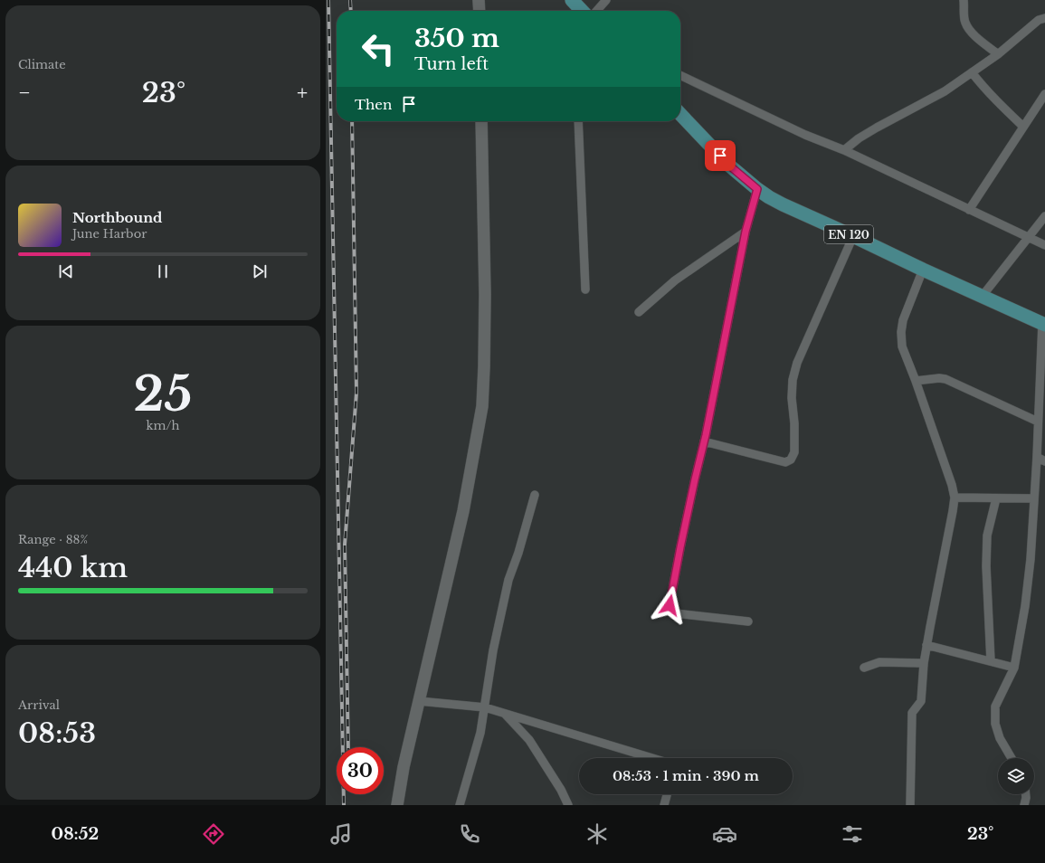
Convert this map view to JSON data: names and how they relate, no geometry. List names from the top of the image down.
{
  "streets": {
    "main road": ["EN 120"]
  },
  "page": {
    "tile": [
      "Climate",
      ["25", "km/h"],
      ["Range · 88%", "440 km"],
      ["Arrival", "08:53"]
    ],
    "turn": ["350 m", "Turn left"],
    "heat": ["−", "23°", "+"],
    "then": "Then",
    "song": ["Northbound", "June Harbor"],
    "limit": "30",
    "trip": "08:53 · 1 min · 390 m",
    "tabs": ["08:52", "23°"]
  }
}
